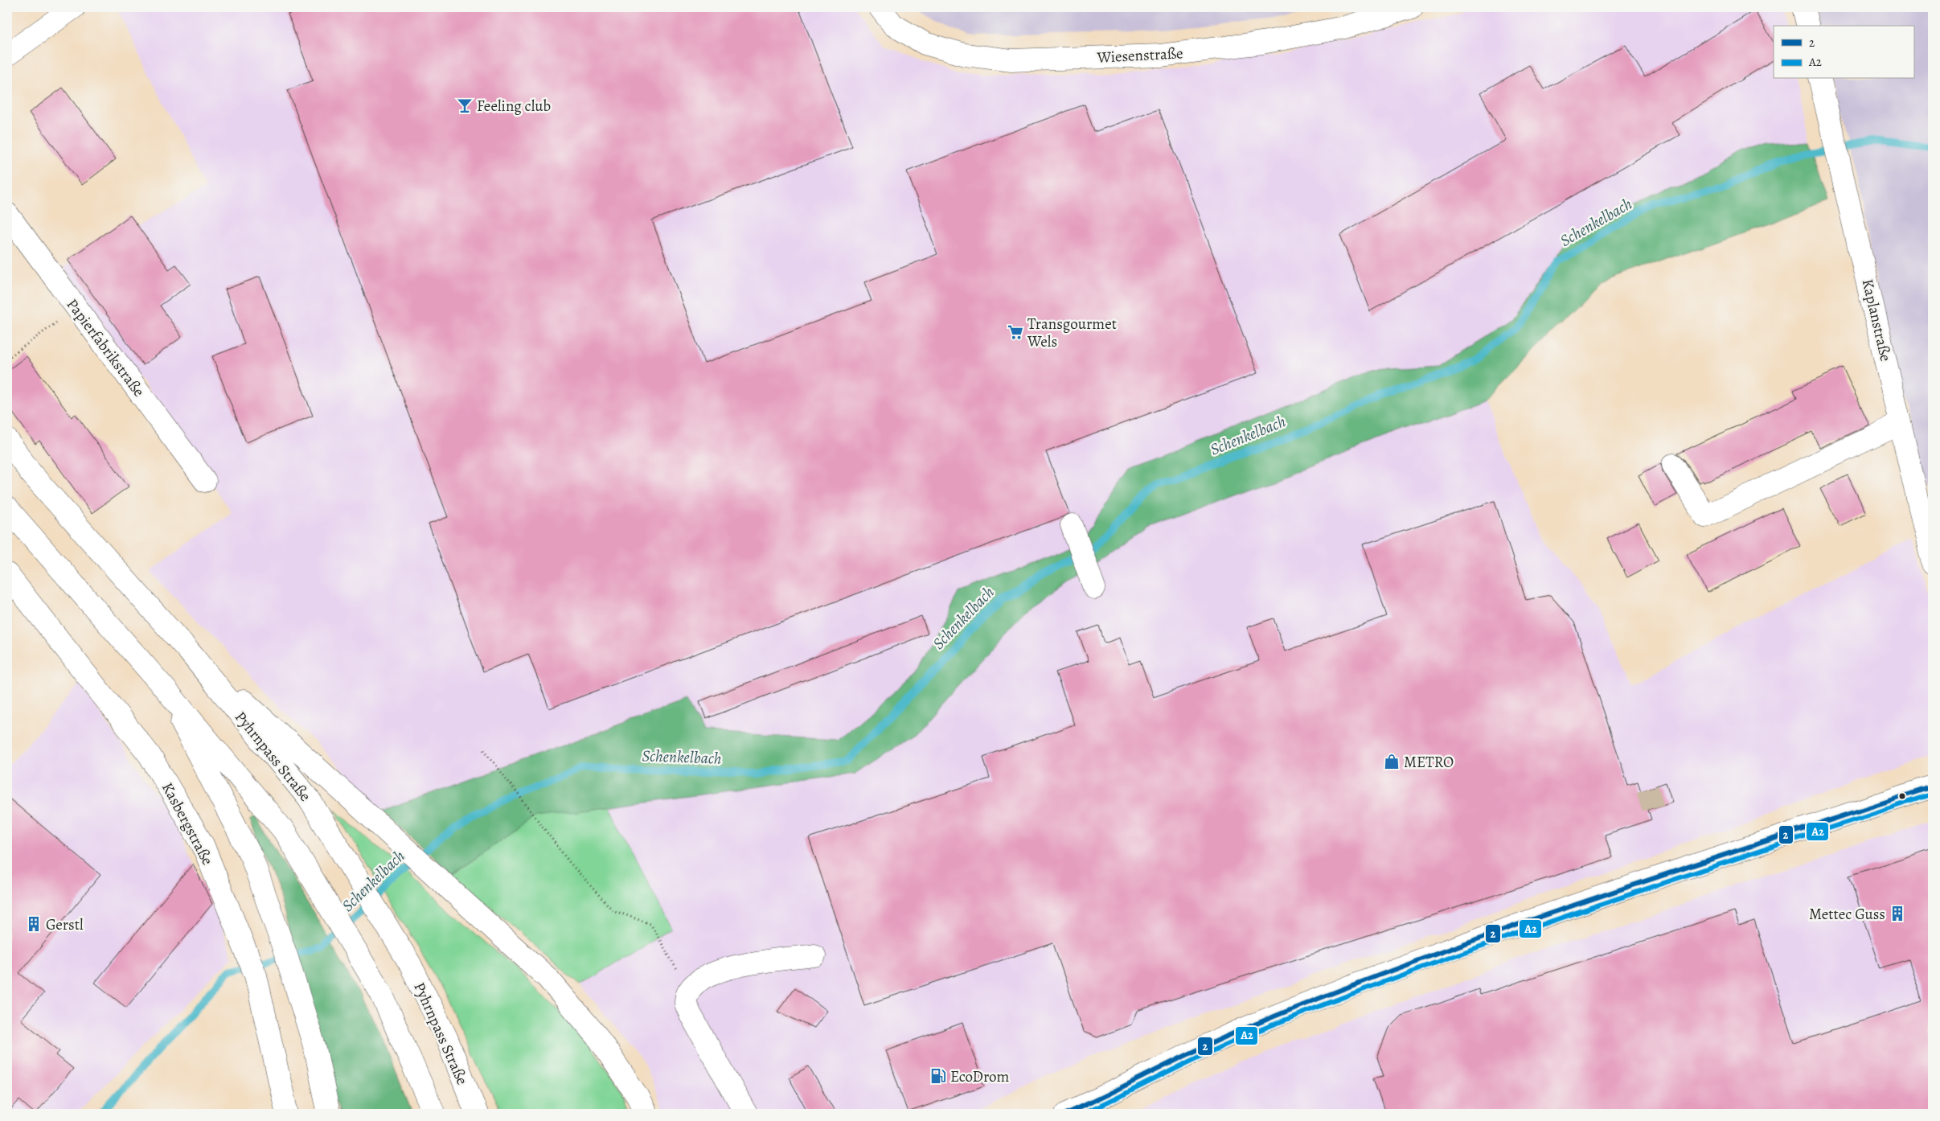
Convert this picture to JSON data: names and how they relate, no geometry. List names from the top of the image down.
{
  "streets": {
    "main road": [
      "Wiesenstraße",
      "Kaplanstraße",
      "Papierfabrikstraße",
      "Pyhrnpass Straße",
      "Kasbergstraße"
    ]
  },
  "water": ["Schenkelbach"],
  "places": {
    "bar": ["Feeling club"],
    "supermarket": ["Transgourmet Wels"],
    "shop": ["METRO"],
    "building": ["Mettec Guss", "Gerstl"],
    "fuel station": ["EcoDrom"]
  },
  "lines": ["transit line 2", "transit line A2"],
  "legend": ["2", "A2"]
}
